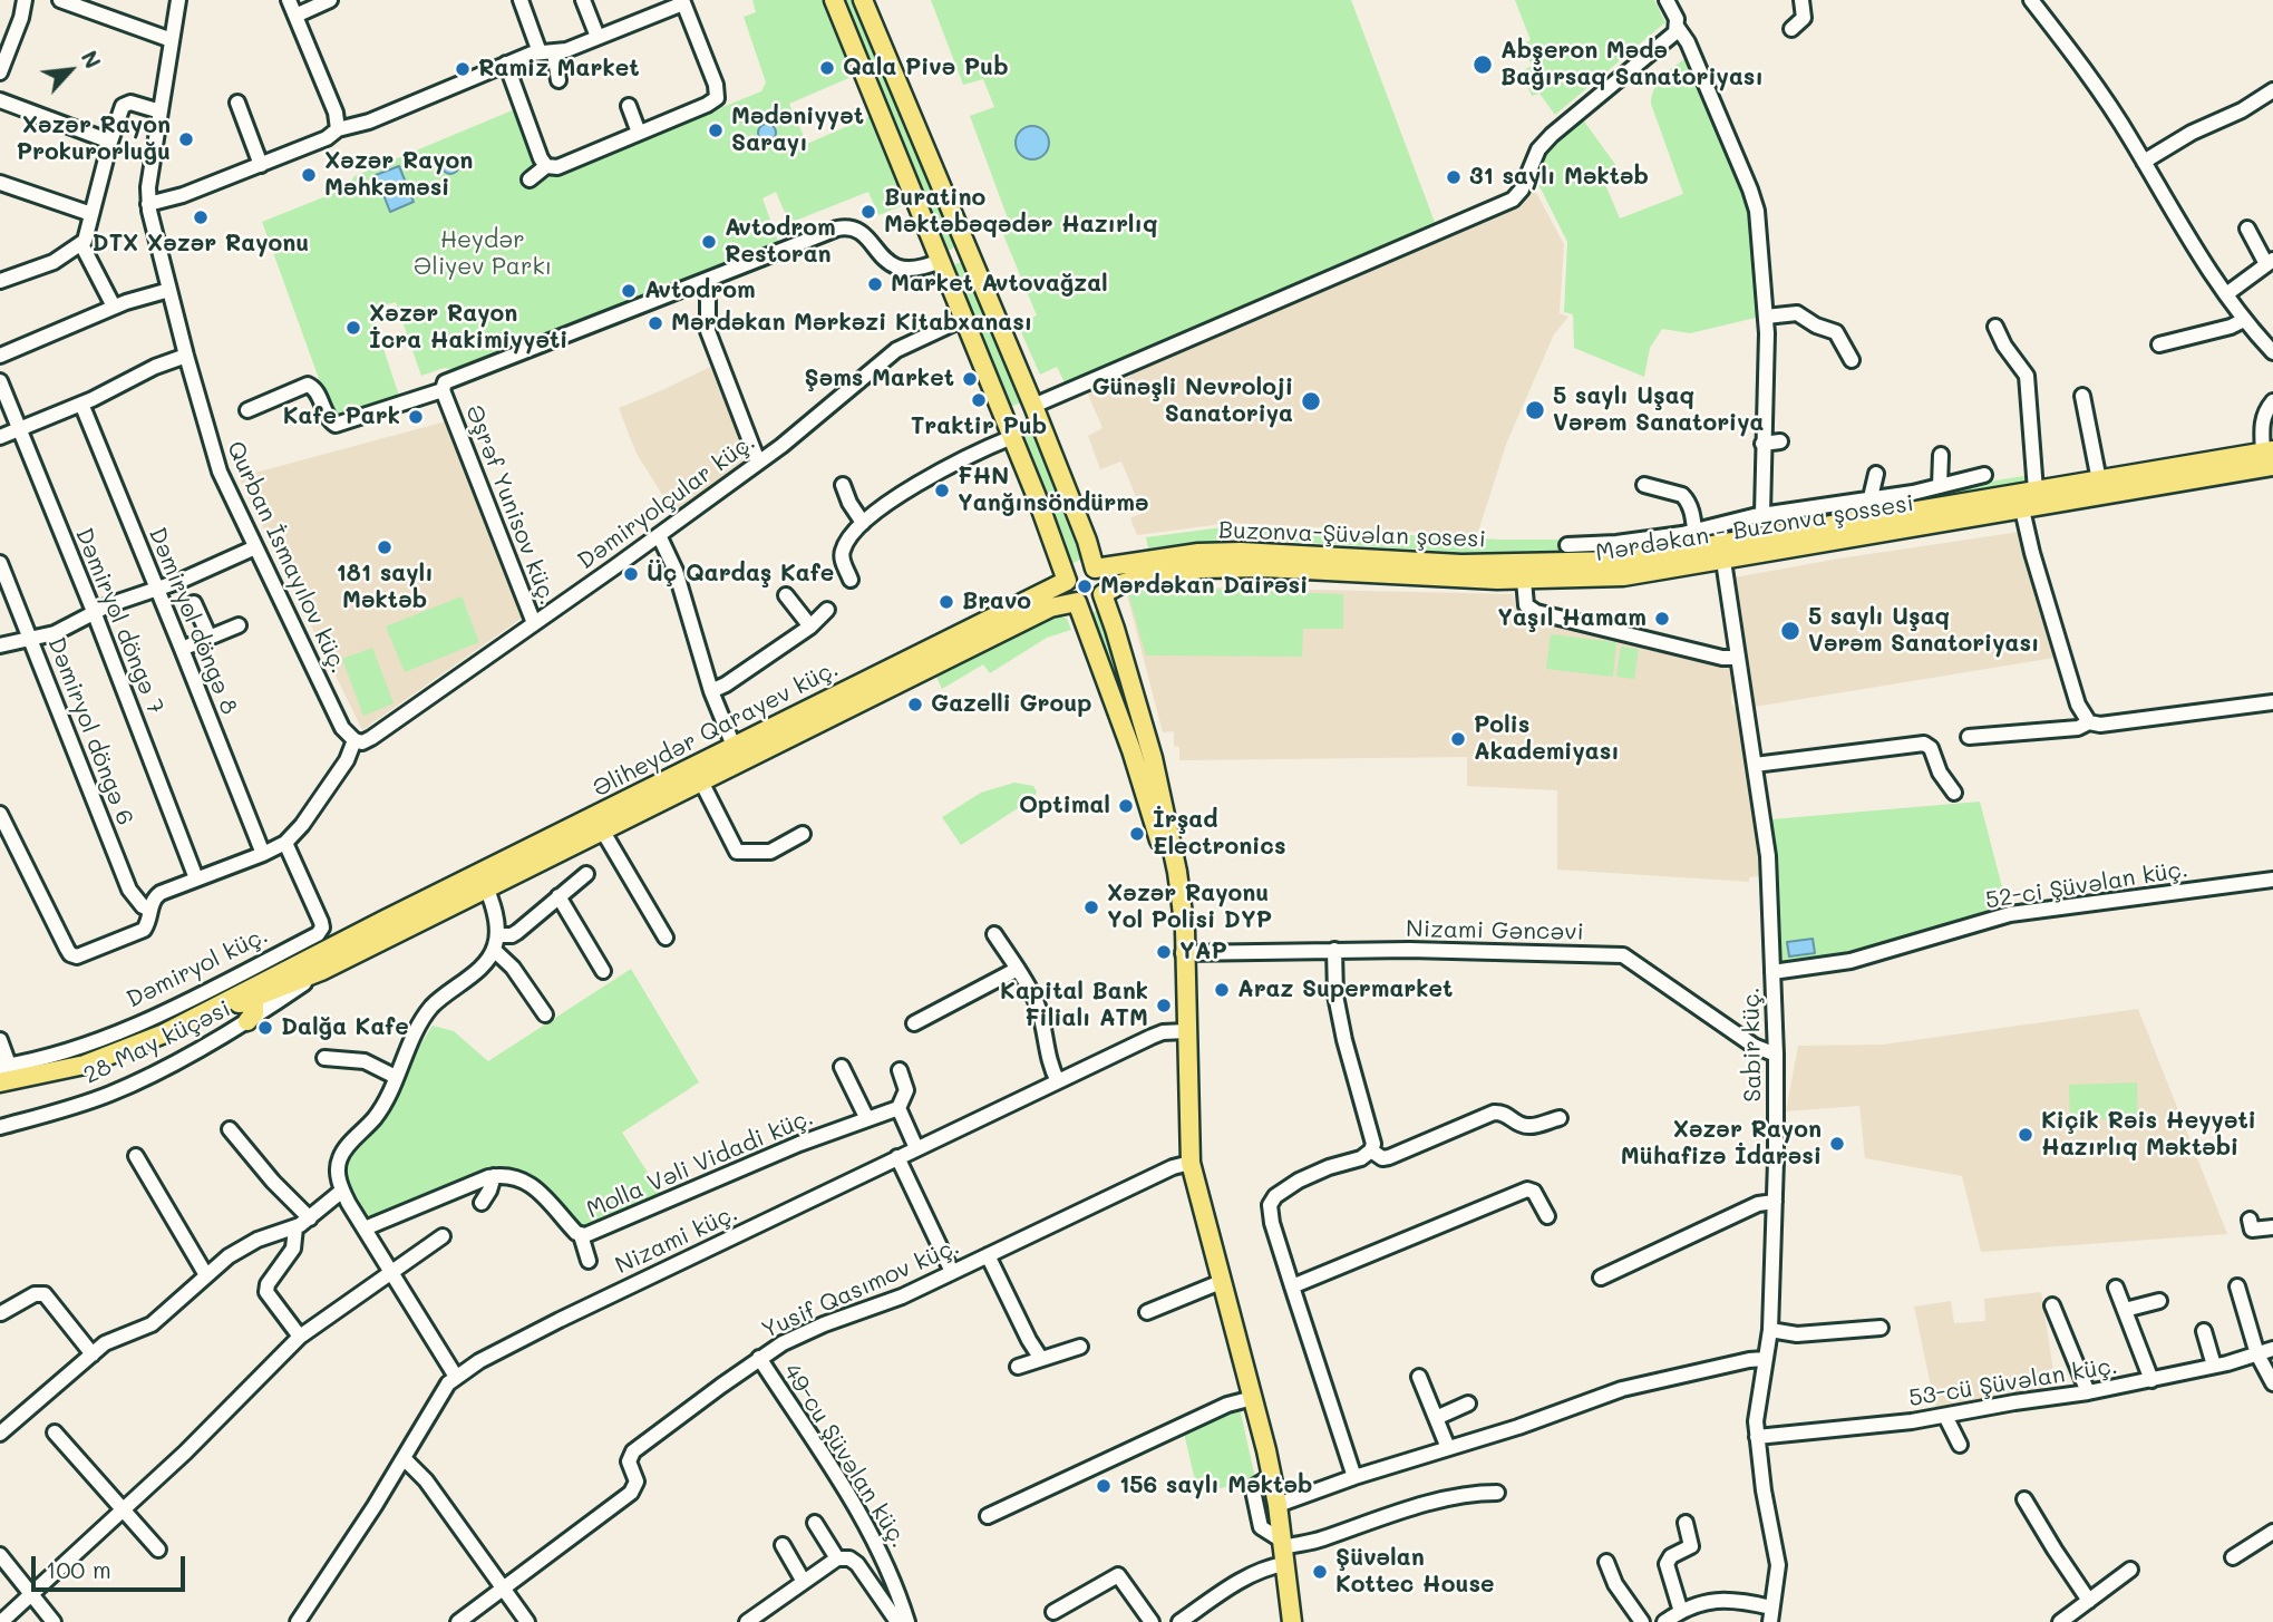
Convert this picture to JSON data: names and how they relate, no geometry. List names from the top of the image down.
{
  "streets": {
    "main road": ["Mərdəkan - Buzonva şossesi", "Buzonva-Şüvəlan şosesi", "Əliheydər Qarayev küç."],
    "street": [
      "Dəmiryolçular küç.",
      "Əşrəf Yunisov küç.",
      "Qurban İsmayılov küç.",
      "Dəmiryol döngə 7",
      "Dəmiryol döngə 8",
      "Dəmiryol döngə 6",
      "52-ci Şüvəlan küç.",
      "Nizami Gəncəvi",
      "Dəmiryol küç.",
      "28 May küçəsi",
      "Sabir küç.",
      "Molla Vəli Vidadi küç.",
      "Nizami küç.",
      "Yusif Qasımov küç.",
      "53-cü Şüvəlan küç.",
      "49-cu Şüvəlan küç."
    ]
  },
  "crossings": [
    ["Dəmiryolçular küç.", "Əşrəf Yunisov küç."],
    ["Dəmiryolçular küç.", "Qurban İsmayılov küç."],
    ["Mərdəkan - Buzonva şossesi", "Buzonva-Şüvəlan şosesi"],
    ["Mərdəkan - Buzonva şossesi", "Əliheydər Qarayev küç."],
    ["Mərdəkan - Buzonva şossesi", "Sabir küç."],
    ["Buzonva-Şüvəlan şosesi", "Əliheydər Qarayev küç."],
    ["Əliheydər Qarayev küç.", "28 May küçəsi"],
    ["52-ci Şüvəlan küç.", "Sabir küç."],
    ["Nizami Gəncəvi", "Sabir küç."],
    ["Sabir küç.", "53-cü Şüvəlan küç."],
    ["Yusif Qasımov küç.", "49-cu Şüvəlan küç."]
  ],
  "parks": ["Heydər Əliyev Parkı"],
  "places": [
    "Abşeron Mədə Bağırsaq Sanatoriyası",
    "Qala Pivə Pub",
    "Ramiz Market",
    "Mədəniyyət Sarayı",
    "Xəzər Rayon Prokurorluğu",
    "Xəzər Rayon Məhkəməsi",
    "31 saylı Məktəb",
    "Buratino Məktəbəqədər Hazırlıq",
    "DTX Xəzər Rayonu",
    "Avtodrom Restoran",
    "Market Avtovağzal",
    "Avtodrom",
    "Mərdəkan Mərkəzi Kitabxanası",
    "Xəzər Rayon İcra Hakimiyyəti",
    "Şəms Market",
    "Traktir Pub",
    "Günəşli Nevroloji Sanatoriya",
    "5 saylı Uşaq Vərəm Sanatoriya",
    "Kafe Park",
    "FHN Yanğınsöndürmə",
    "181 saylı Məktəb",
    "Üç Qardaş Kafe",
    "Mərdəkan Dairəsi",
    "Bravo",
    "Yaşıl Hamam",
    "5 saylı Uşaq Vərəm Sanatoriyası",
    "Gazelli Group",
    "Polis Akademiyası",
    "Optimal",
    "İrşad Electronics",
    "Xəzər Rayonu Yol Polisi DYP",
    "YAP",
    "Araz Supermarket",
    "Kapital Bank Filialı ATM",
    "Dalğa Kafe",
    "Kiçik Rəis Heyyəti Hazırlıq Məktəbi",
    "Xəzər Rayon Mühafizə İdarəsi",
    "156 saylı Məktəb",
    "Şüvəlan Kottec House"
  ],
  "scale_bar": "100 m",
  "north": "top right"
}
